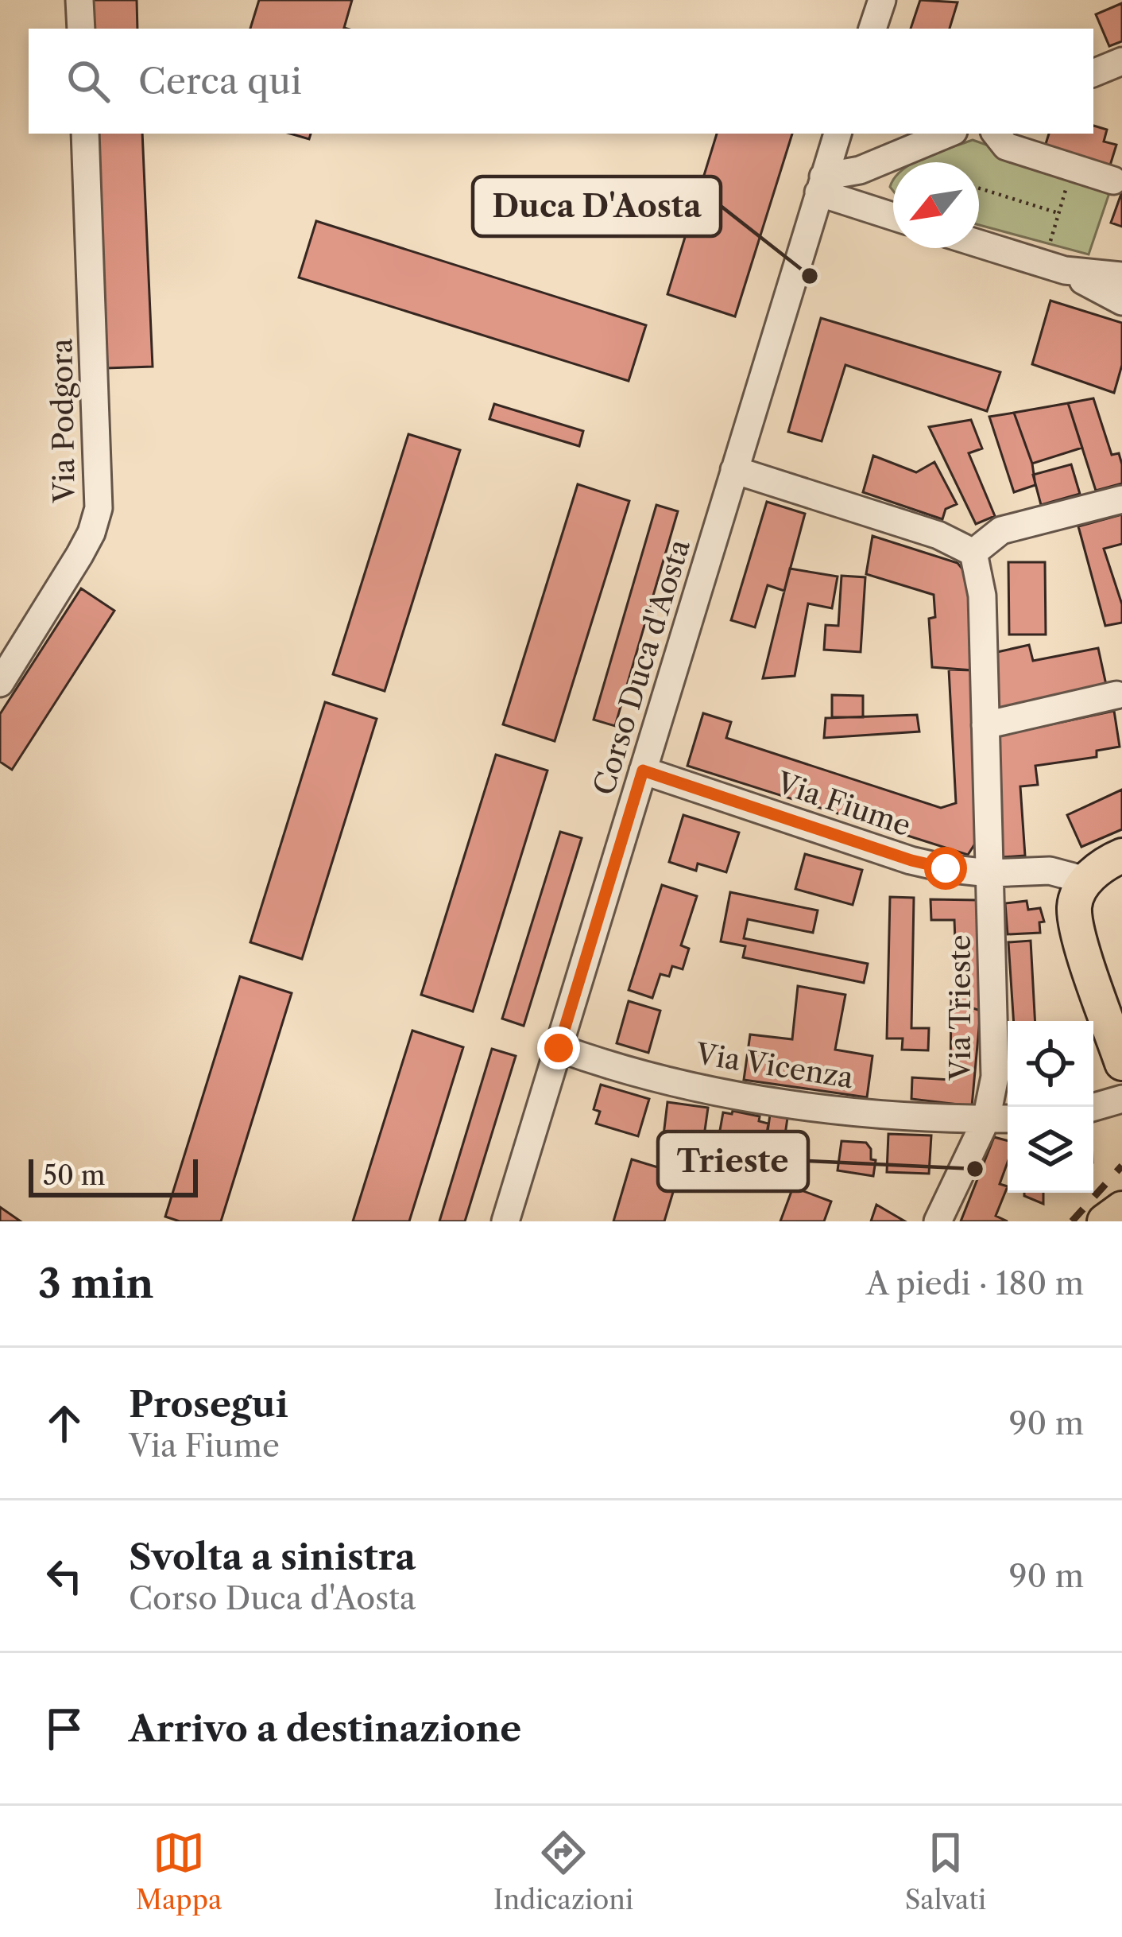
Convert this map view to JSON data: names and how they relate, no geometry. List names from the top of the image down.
{
  "streets": {
    "street": [
      "Via Podgora",
      "Corso Duca d'Aosta",
      "Via Fiume",
      "Via Trieste",
      "Via Vicenza"
    ]
  },
  "crossings": [
    ["Corso Duca d'Aosta", "Via Fiume"],
    ["Corso Duca d'Aosta", "Via Vicenza"],
    ["Via Fiume", "Via Trieste"],
    ["Via Trieste", "Via Vicenza"]
  ],
  "places": ["Duca D'Aosta", "Trieste"],
  "scale_bar": "50 m",
  "north": "bottom left",
  "page": {
    "search": "Cerca qui",
    "scale": "50 m",
    "heading": ["3 min", "A piedi · 180 m"],
    "list": [
      ["Prosegui", "Via Fiume", "90 m"],
      ["Svolta a sinistra", "Corso Duca d'Aosta", "90 m"],
      "Arrivo a destinazione"
    ],
    "nav": ["Mappa", "Indicazioni", "Salvati"]
  }
}
